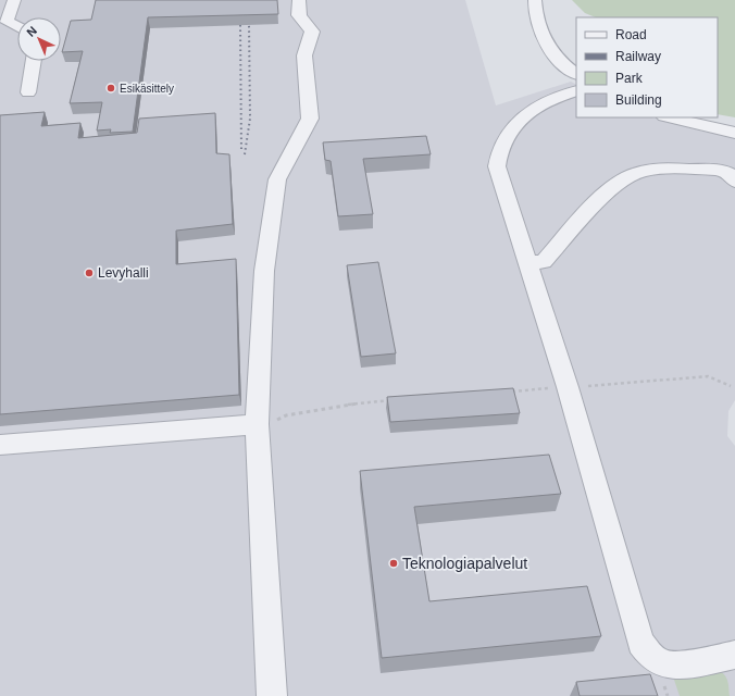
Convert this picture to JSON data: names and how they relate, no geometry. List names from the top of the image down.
{
  "places": ["Esikäsittely", "Levyhalli", "Teknologiapalvelut"],
  "legend": [
    "Road",
    "Railway",
    "Park",
    "Building"
  ],
  "north": "top left"
}
